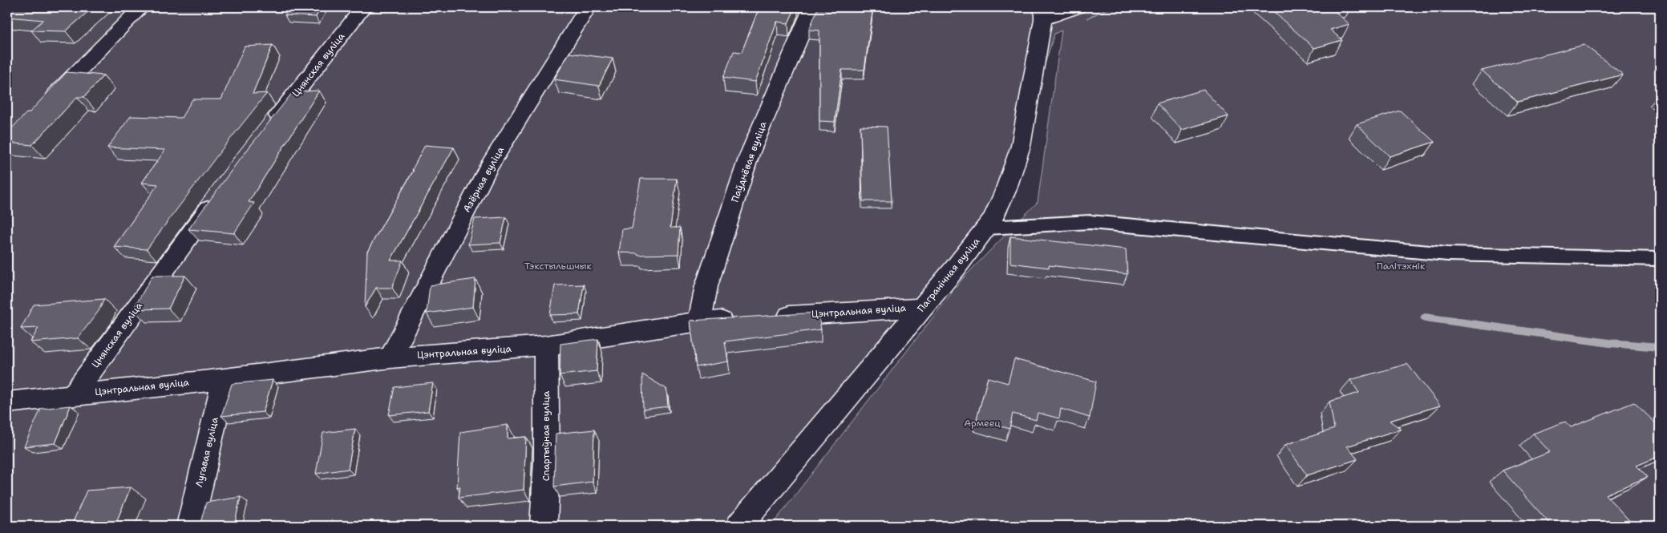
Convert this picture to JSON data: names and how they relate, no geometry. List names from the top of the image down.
{
  "streets": {
    "street": [
      "Цнянская вуліца",
      "Паўднёвая вуліца",
      "Азёрная вуліца",
      "Пагранічная вуліца",
      "Цэнтральная вуліца",
      "Спартыўная вуліца",
      "Лугавая вуліца"
    ]
  },
  "crossings": [
    ["Цнянская вуліца", "Цэнтральная вуліца"],
    ["Паўднёвая вуліца", "Цэнтральная вуліца"],
    ["Азёрная вуліца", "Цэнтральная вуліца"],
    ["Пагранічная вуліца", "Цэнтральная вуліца"],
    ["Цэнтральная вуліца", "Спартыўная вуліца"],
    ["Цэнтральная вуліца", "Лугавая вуліца"]
  ],
  "parks": ["Тэкстыльшчык", "Палітэхнік", "Армеец"]
}
